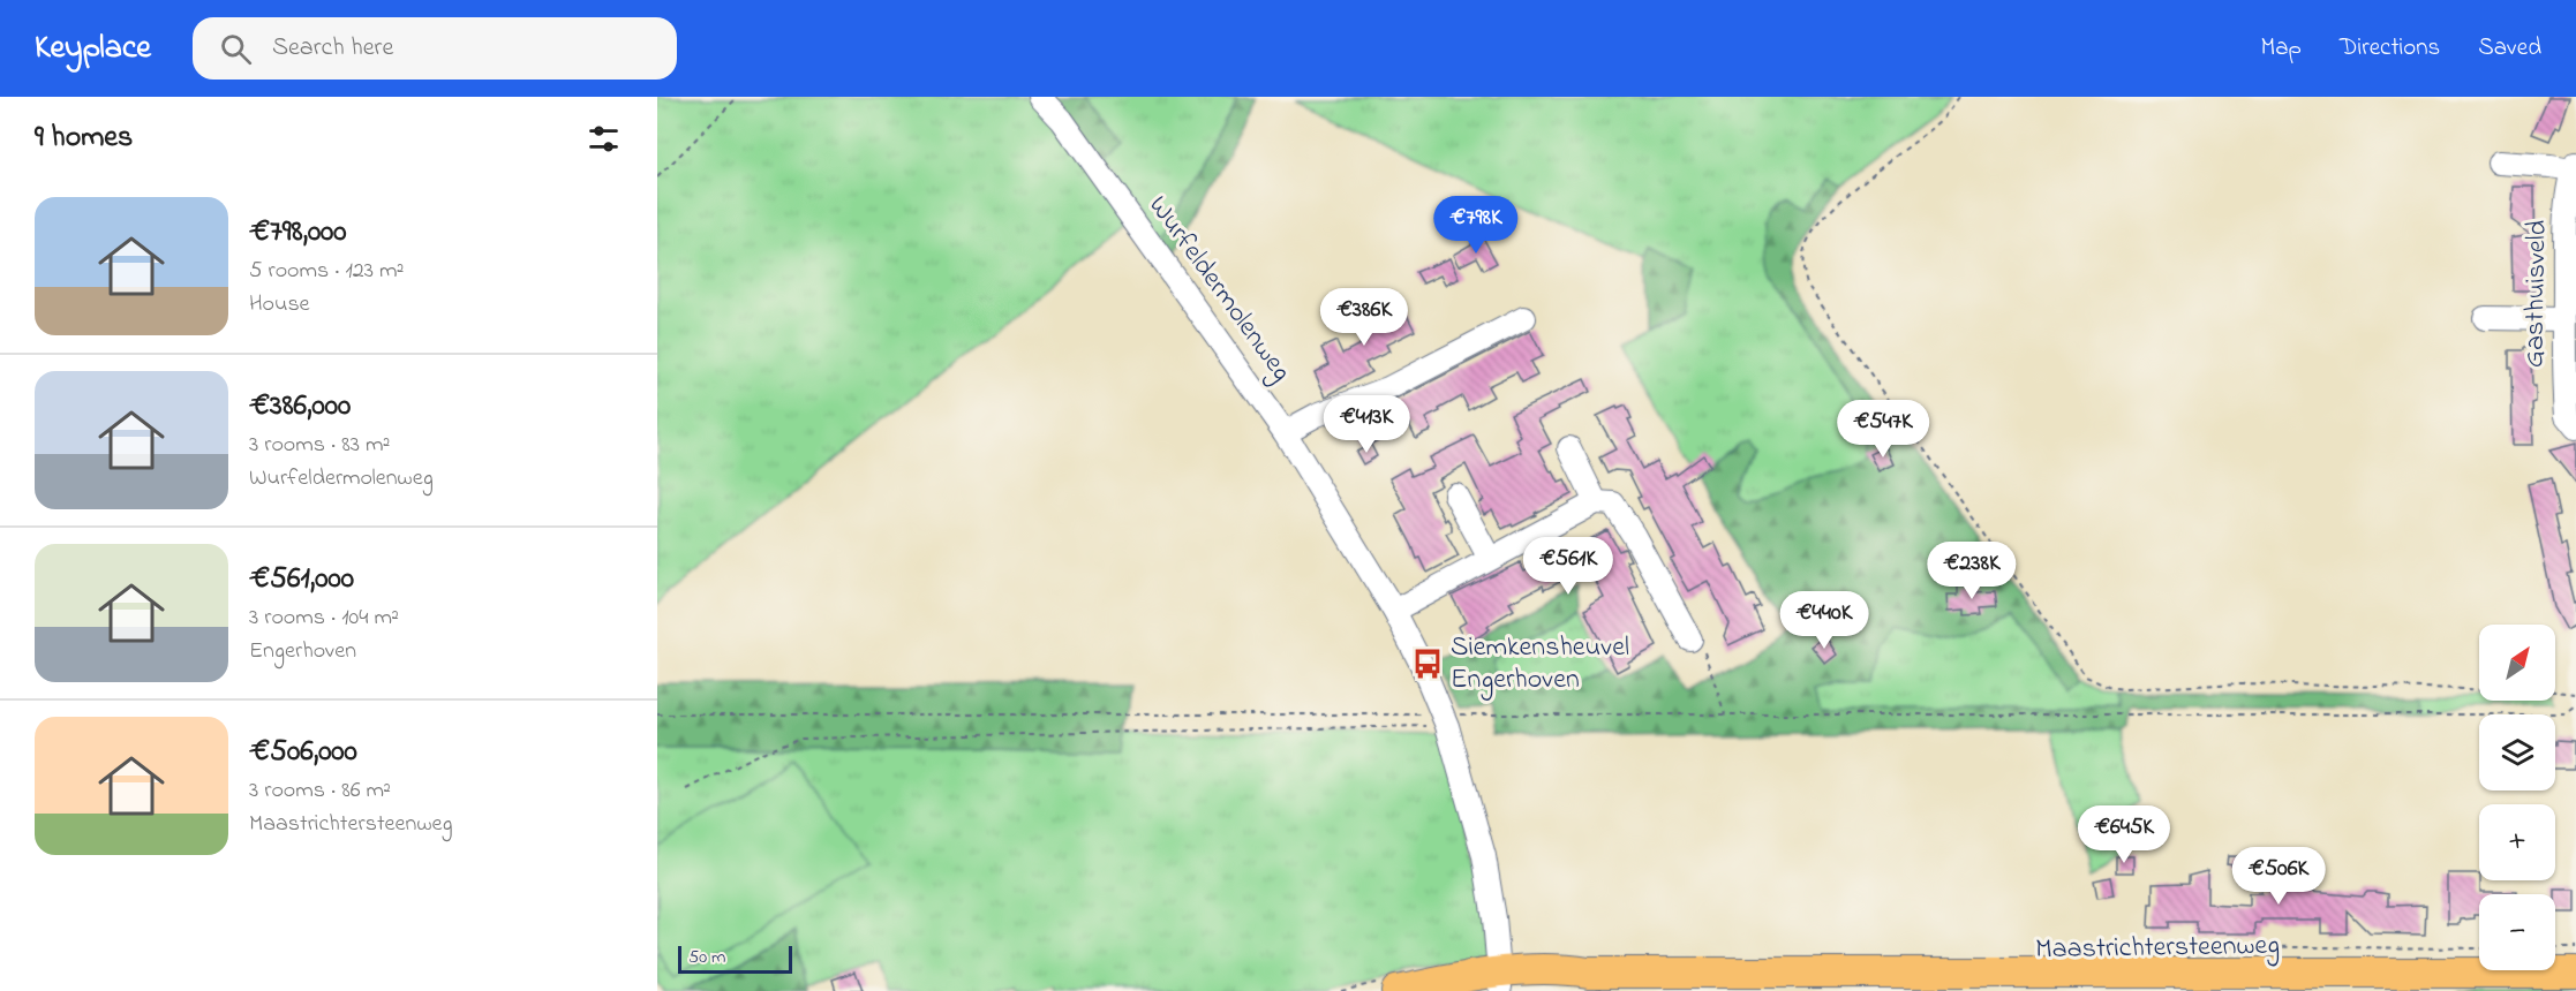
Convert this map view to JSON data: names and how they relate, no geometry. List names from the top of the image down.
{
  "streets": {
    "main road": ["Maastrichtersteenweg"],
    "street": ["Wurfeldermolenweg", "Gasthuisveld"]
  },
  "crossings": [
    ["Wurfeldermolenweg", "Maastrichtersteenweg"]
  ],
  "places": {
    "bus stop": ["Siemkensheuvel Engerhoven"]
  },
  "scale_bar": "50 m",
  "north": "top right",
  "page": {
    "header": "Keyplace",
    "search": "Search here",
    "nav": ["Map", "Directions", "Saved"],
    "heading": "9 homes",
    "list": [
      {
        "name": "€798,000",
        "note": "5 rooms · 123 m² · House"
      },
      {
        "name": "€386,000",
        "note": "3 rooms · 83 m² · Wurfeldermolenweg"
      },
      {
        "name": "€561,000",
        "note": "3 rooms · 104 m² · Engerhoven"
      },
      {
        "name": "€506,000",
        "note": "3 rooms · 86 m² · Maastrichtersteenweg"
      }
    ],
    "price": [
      "€798K",
      "€386K",
      "€413K",
      "€547K",
      "€561K",
      "€238K",
      "€440K",
      "€645K",
      "€506K"
    ],
    "map_buttons": ["+", "−"],
    "scale": "50 m"
  }
}
